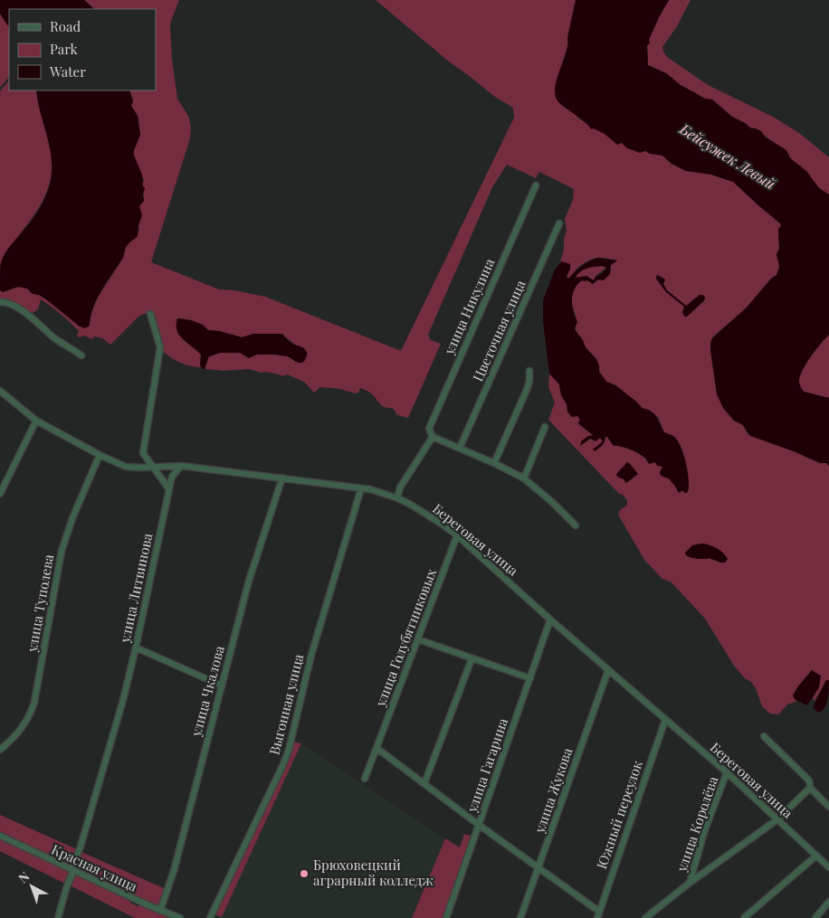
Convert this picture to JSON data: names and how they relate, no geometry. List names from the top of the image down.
{
  "streets": {
    "street": [
      "улица Никулина",
      "Цветочная улица",
      "Береговая улица",
      "улица Литвинова",
      "улица Туполева",
      "улица Голубятниковых",
      "улица Чкалова",
      "Выгонная улица",
      "улица Гагарина",
      "улица Жукова",
      "Южный переулок",
      "улица Королёва",
      "Красная улица"
    ]
  },
  "crossings": [
    ["Береговая улица", "улица Литвинова"],
    ["Береговая улица", "улица Туполева"],
    ["Береговая улица", "улица Голубятниковых"],
    ["Береговая улица", "улица Чкалова"],
    ["Береговая улица", "Выгонная улица"],
    ["Береговая улица", "улица Гагарина"],
    ["Береговая улица", "улица Жукова"],
    ["Береговая улица", "Южный переулок"],
    ["Береговая улица", "улица Королёва"],
    ["улица Литвинова", "Красная улица"],
    ["улица Чкалова", "Красная улица"]
  ],
  "water": ["Бейсужек Левый"],
  "places": ["Брюховецкий аграрный колледж"],
  "legend": ["Road", "Park", "Water"],
  "north": "top left"
}
